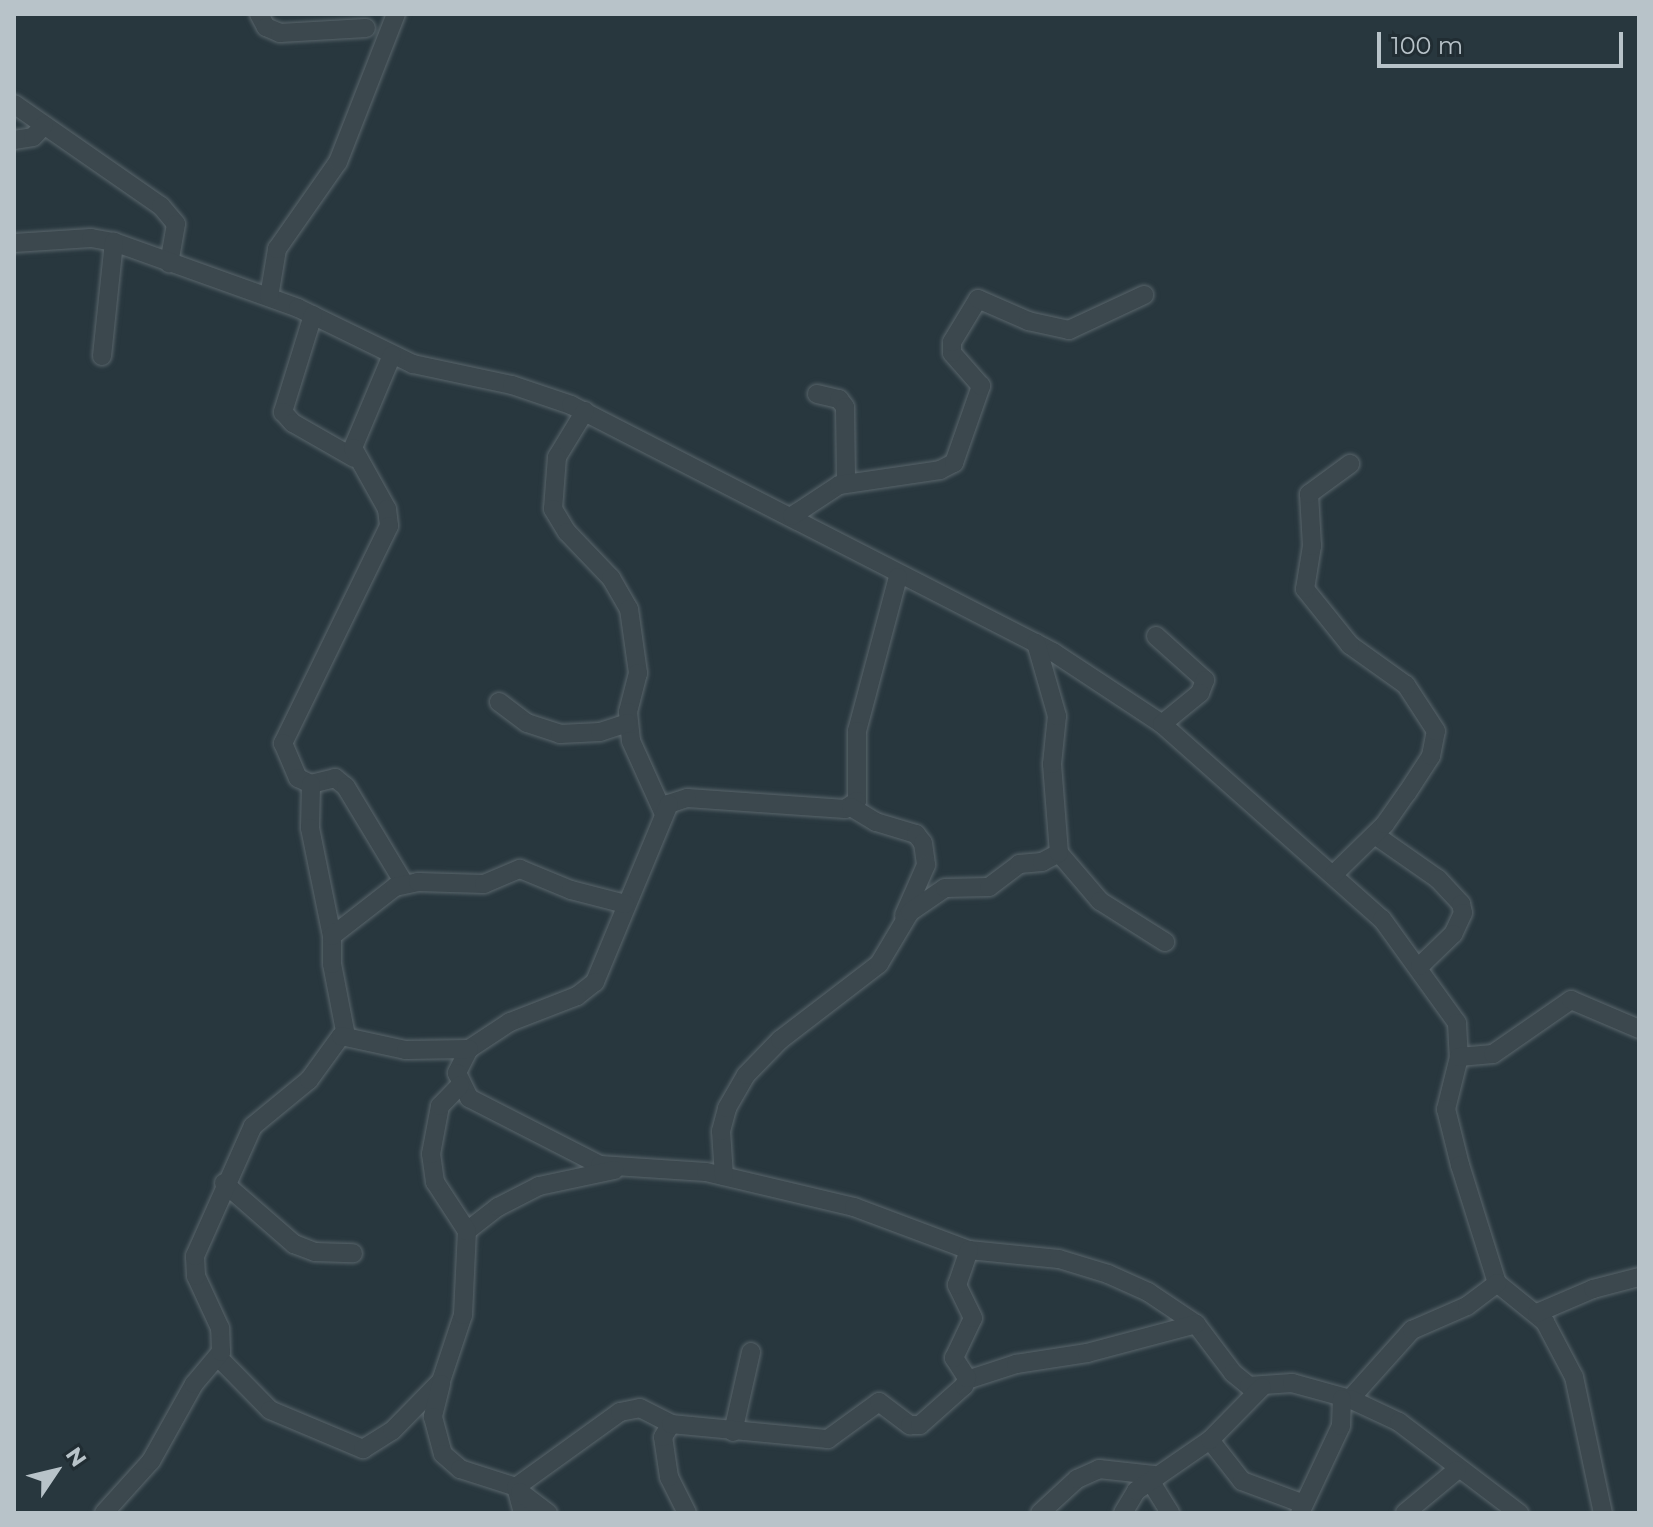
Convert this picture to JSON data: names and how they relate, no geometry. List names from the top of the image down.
{
  "scale_bar": "100 m",
  "north": "top right"
}
